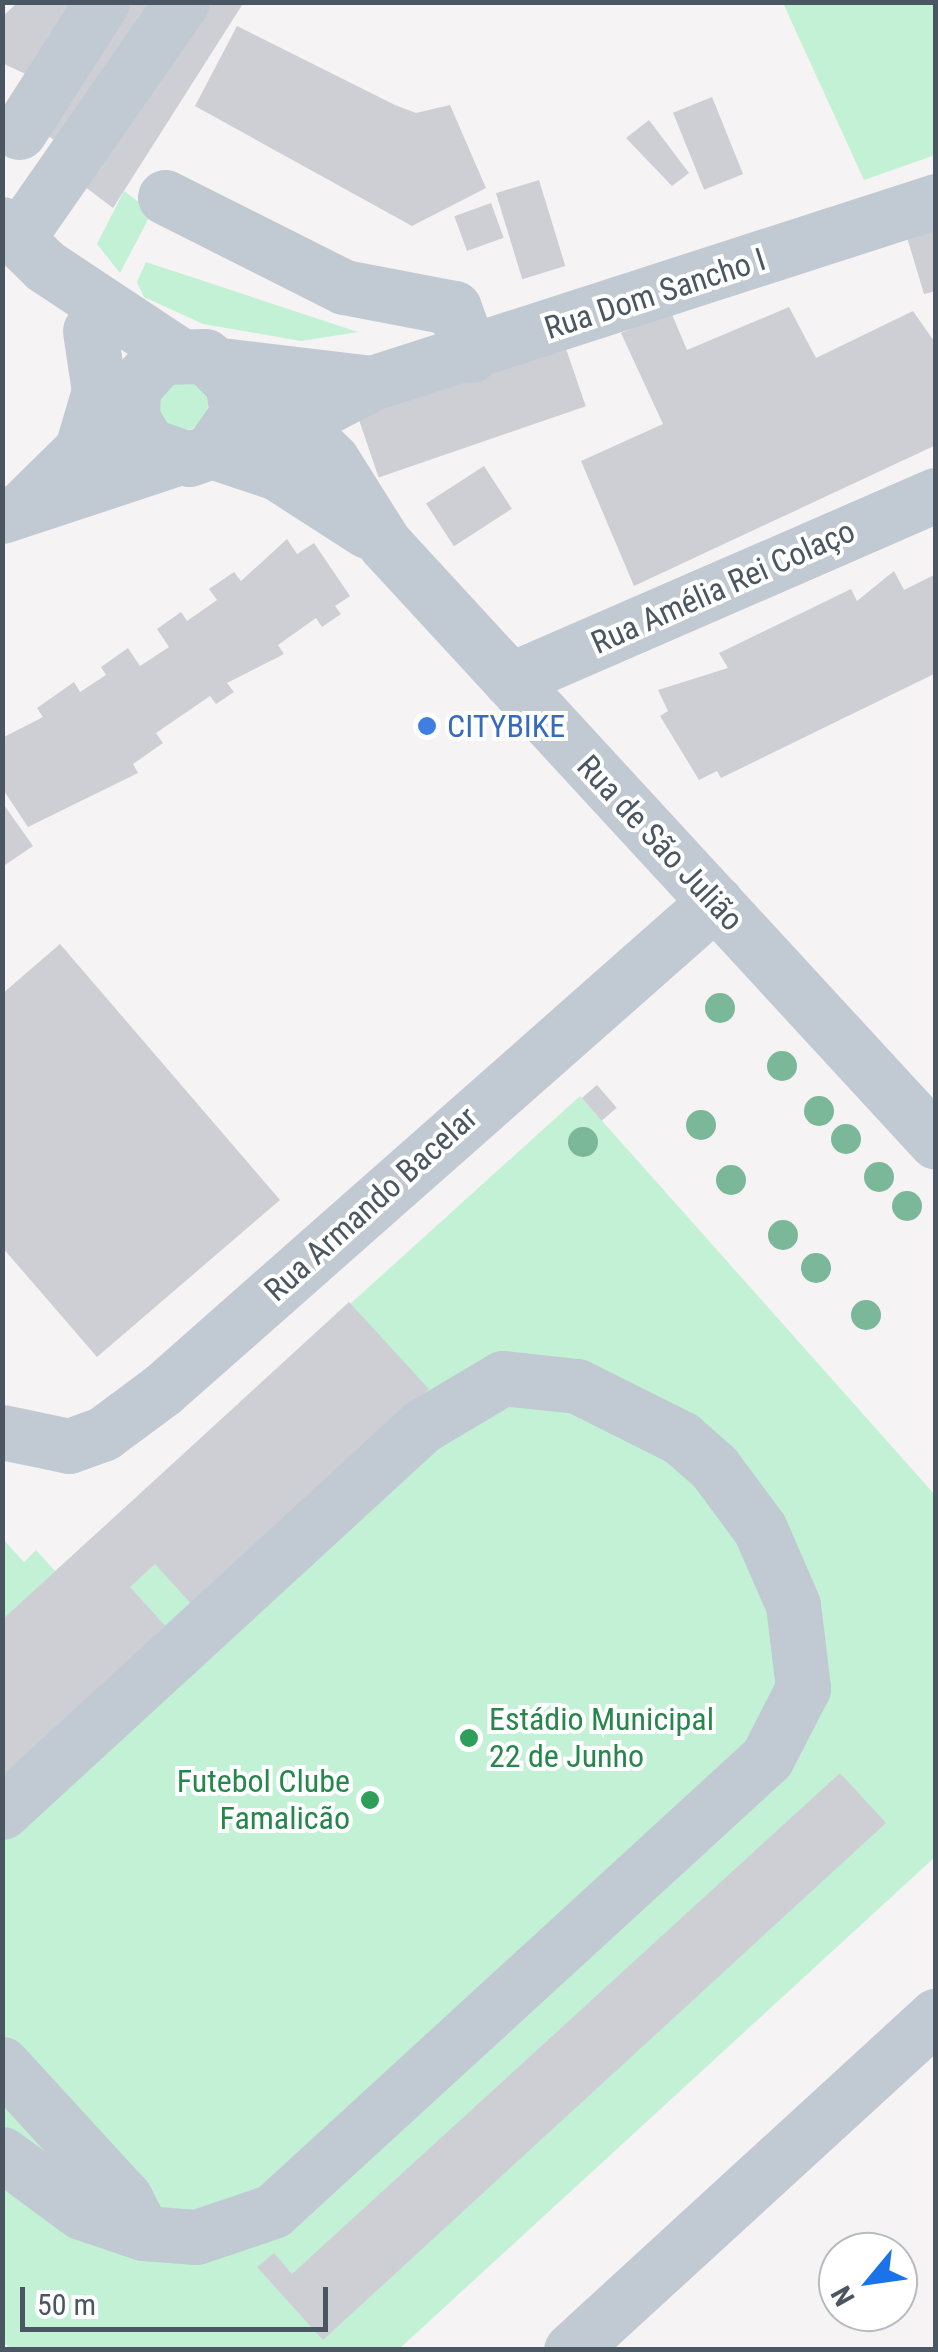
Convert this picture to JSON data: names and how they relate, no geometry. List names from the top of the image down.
{
  "streets": {
    "street": [
      "Rua Dom Sancho I",
      "Rua Amélia Rei Colaço",
      "Rua de São Julião",
      "Rua Armando Bacelar"
    ]
  },
  "crossings": [
    ["Rua Dom Sancho I", "Rua de São Julião"],
    ["Rua Amélia Rei Colaço", "Rua de São Julião"],
    ["Rua de São Julião", "Rua Armando Bacelar"]
  ],
  "places": ["CITYBIKE", "Estádio Municipal 22 de Junho", "Futebol Clube Famalicão"],
  "scale_bar": "50 m",
  "north": "bottom left"
}
